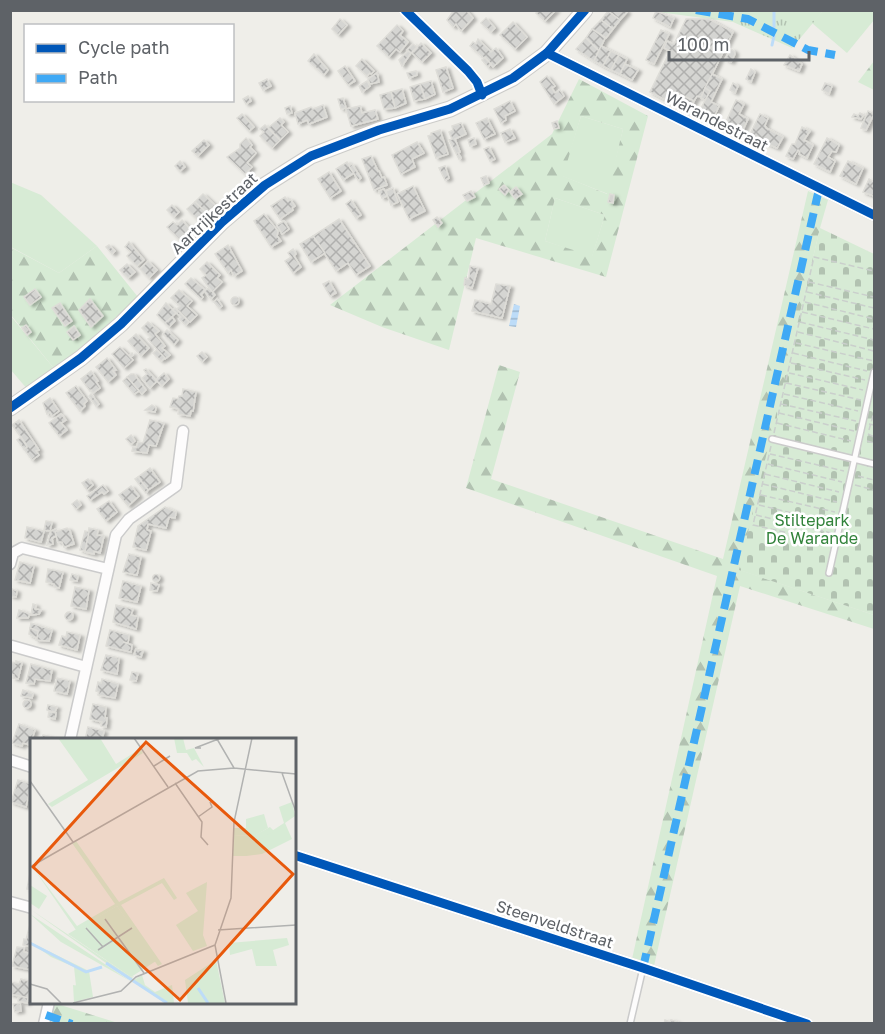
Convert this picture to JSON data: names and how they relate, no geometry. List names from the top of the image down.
{
  "streets": {
    "street": ["Warandestraat", "Aartrijkestraat", "Steenveldstraat"]
  },
  "crossings": [
    ["Warandestraat", "Aartrijkestraat"]
  ],
  "parks": ["Stiltepark De Warande"],
  "legend": ["Cycle path", "Path"],
  "scale_bar": "100 m"
}
